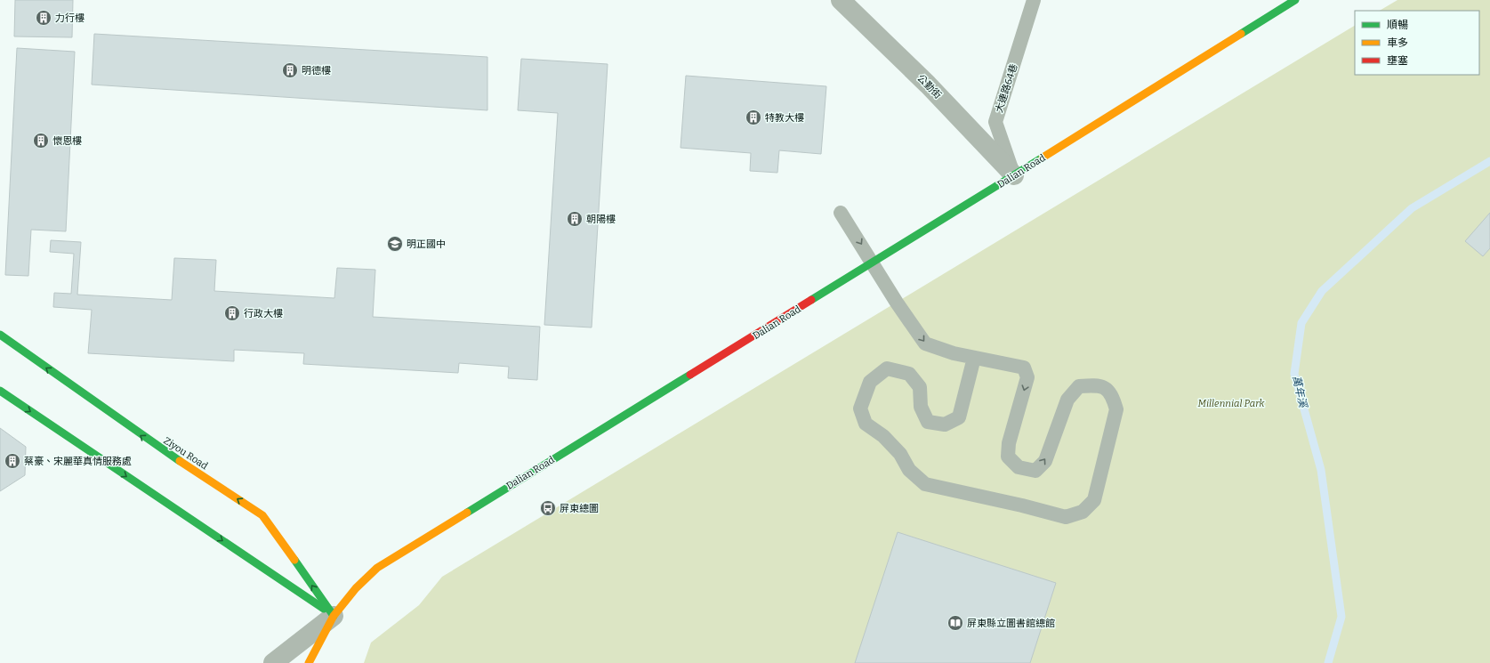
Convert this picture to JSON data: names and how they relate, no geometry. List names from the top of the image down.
{
  "streets": {
    "main road": ["Dalian Road", "Ziyou Road"],
    "street": ["公勤街"],
    "lane": ["大連路64巷"]
  },
  "crossings": [
    ["公勤街", "大連路64巷"],
    ["公勤街", "Dalian Road"],
    ["大連路64巷", "Dalian Road"],
    ["Dalian Road", "Ziyou Road"]
  ],
  "water": ["萬年溪"],
  "parks": ["Millennial Park"],
  "places": {
    "building": [
      "力行樓",
      "明德樓",
      "特教大樓",
      "懷恩樓",
      "朝陽樓",
      "行政大樓",
      "蔡豪、宋麗華真情服務處"
    ],
    "school or university": ["明正國中"],
    "bus stop": ["屏東總圖"],
    "library": ["屏東縣立圖書館總館"]
  },
  "legend": ["順暢", "車多", "壅塞"]
}
